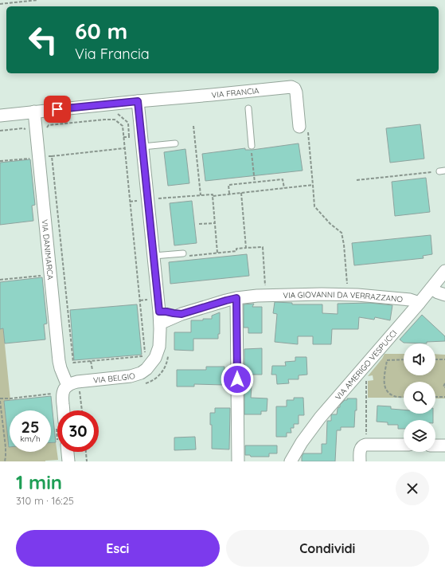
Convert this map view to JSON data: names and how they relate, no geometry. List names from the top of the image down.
{
  "streets": {
    "street": [
      "VIA FRANCIA",
      "VIA DANIMARCA",
      "VIA GIOVANNI DA VERRAZZANO",
      "VIA AMERIGO VESPUCCI",
      "VIA BELGIO"
    ]
  },
  "crossings": [
    ["VIA FRANCIA", "VIA DANIMARCA"],
    ["VIA DANIMARCA", "VIA BELGIO"],
    ["VIA GIOVANNI DA VERRAZZANO", "VIA AMERIGO VESPUCCI"]
  ],
  "page": {
    "turn": ["60 m", "Via Francia"],
    "speed": "25 km/h",
    "limit": "30",
    "heading": ["1 min", "310 m · 16:25"],
    "buttons": ["Esci", "Condividi"]
  }
}
